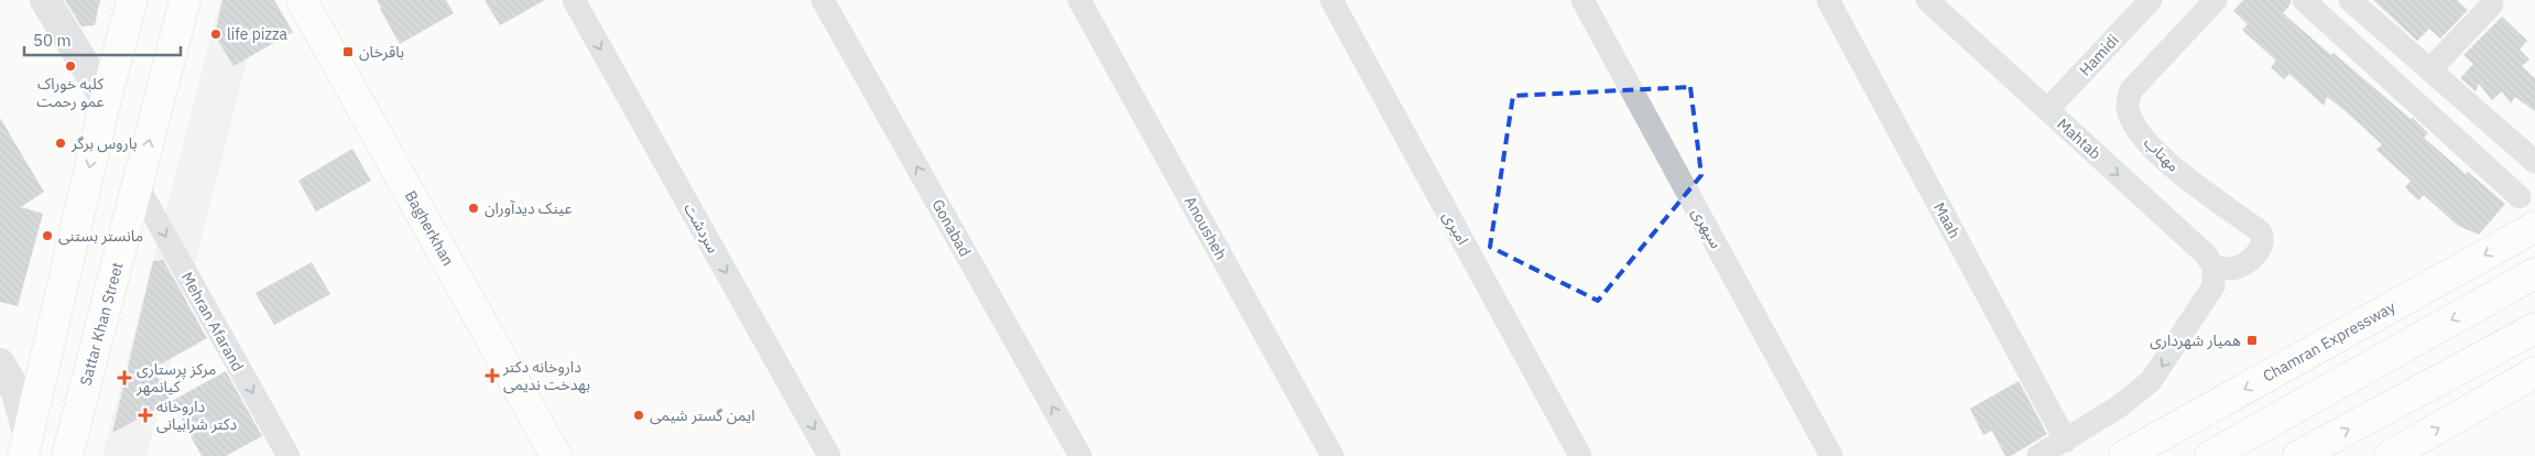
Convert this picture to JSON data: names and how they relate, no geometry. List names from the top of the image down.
{
  "streets": {
    "main road": ["Bagherkhan", "Sattar Khan Street", "Chamran Expressway"],
    "street": [
      "Hamidi",
      "Mahtab",
      "مهتاب",
      "Maah",
      "سردشت",
      "Gonabad",
      "Anousheh",
      "امیری",
      "سپهری",
      "Mehran Afarand"
    ]
  },
  "crossings": [
    ["Hamidi", "Mahtab"],
    ["Mahtab", "مهتاب"],
    ["Mehran Afarand", "Sattar Khan Street"]
  ],
  "one_way": [
    "Mahtab",
    "سردشت",
    "Gonabad",
    "Mehran Afarand"
  ],
  "places": {
    "other": [
      "life pizza",
      "کلبه خوراک عمو رحمت",
      "باروس برگر",
      "عینک دیدآوران",
      "مانستر بستنی",
      "ایمن گستر شیمی"
    ],
    "transit": ["باقرخان", "همیار شهرداری"],
    "health": ["داروخانه دکتر بهدخت ندیمی", "مرکز پرستاری کیانمهر", "داروخانه دکتر شرابیانی"]
  },
  "scale_bar": "50 m"
}
